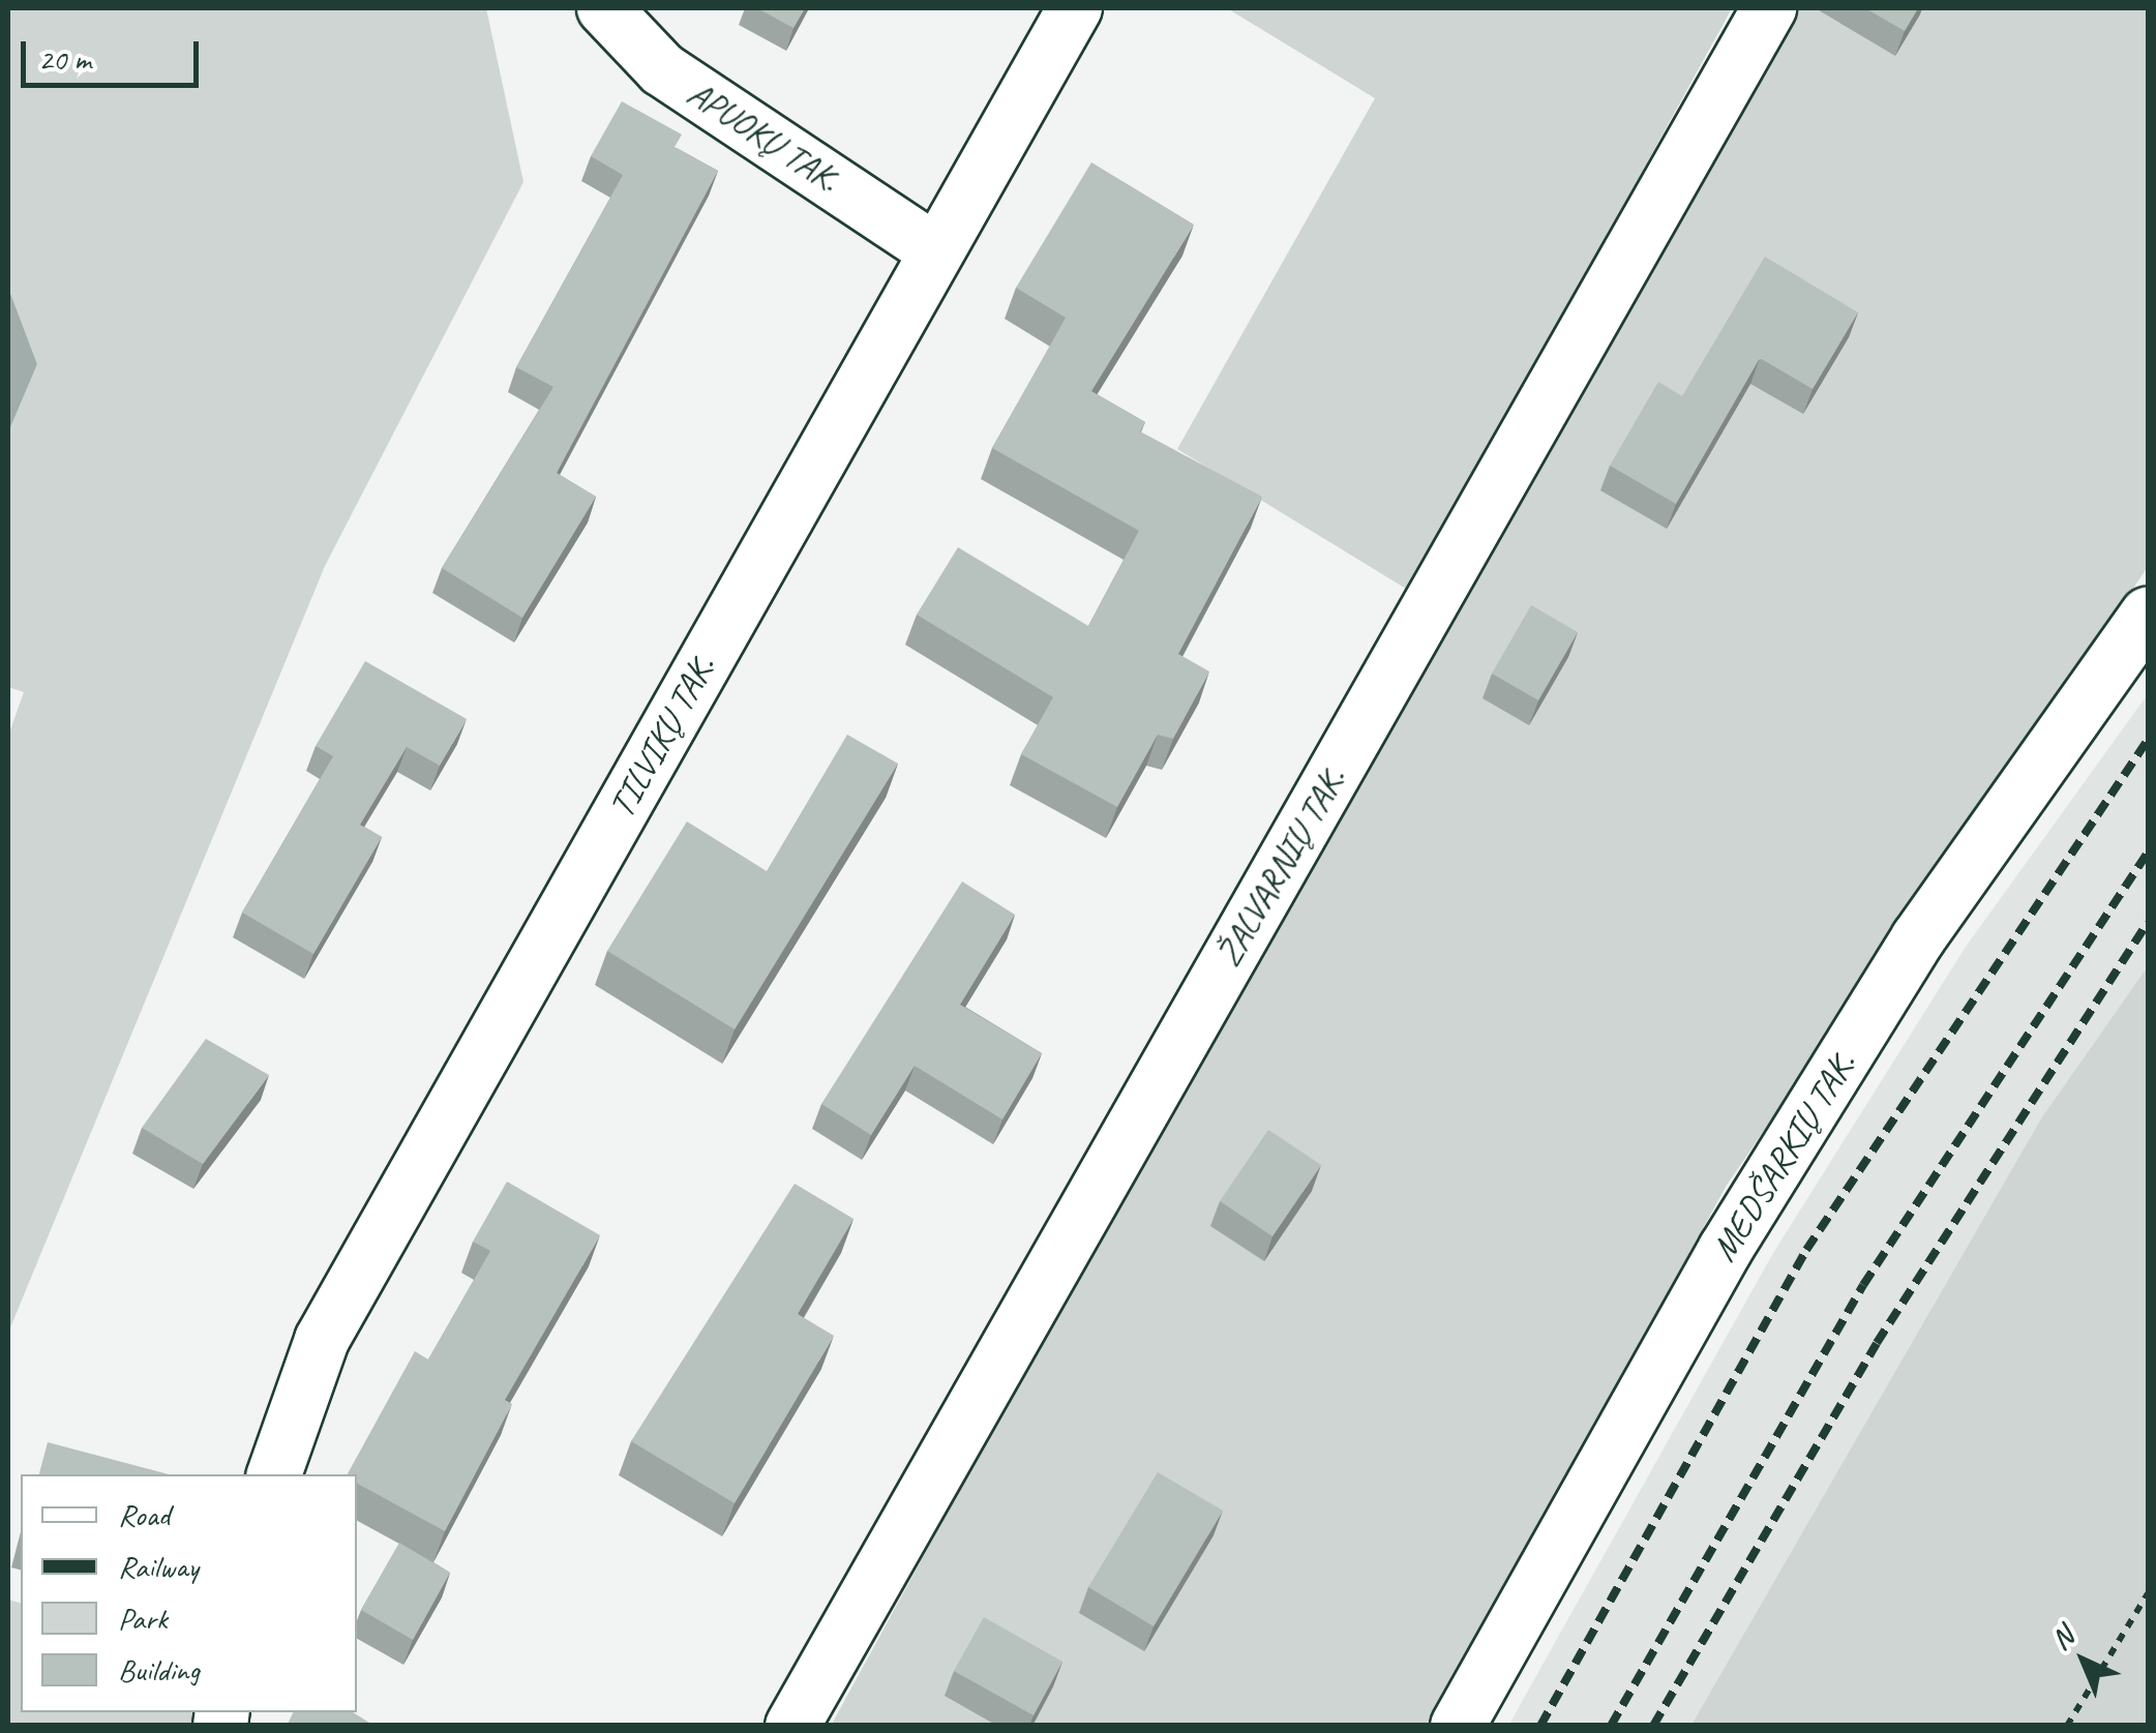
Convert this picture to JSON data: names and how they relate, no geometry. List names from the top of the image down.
{
  "streets": {
    "street": [
      "APUOKŲ TAK.",
      "TILVIKŲ TAK.",
      "ŽALVARNIŲ TAK.",
      "MEDŠARKIŲ TAK."
    ]
  },
  "crossings": [
    ["APUOKŲ TAK.", "TILVIKŲ TAK."]
  ],
  "legend": [
    "Road",
    "Railway",
    "Park",
    "Building"
  ],
  "scale_bar": "20 m",
  "north": "top left"
}
